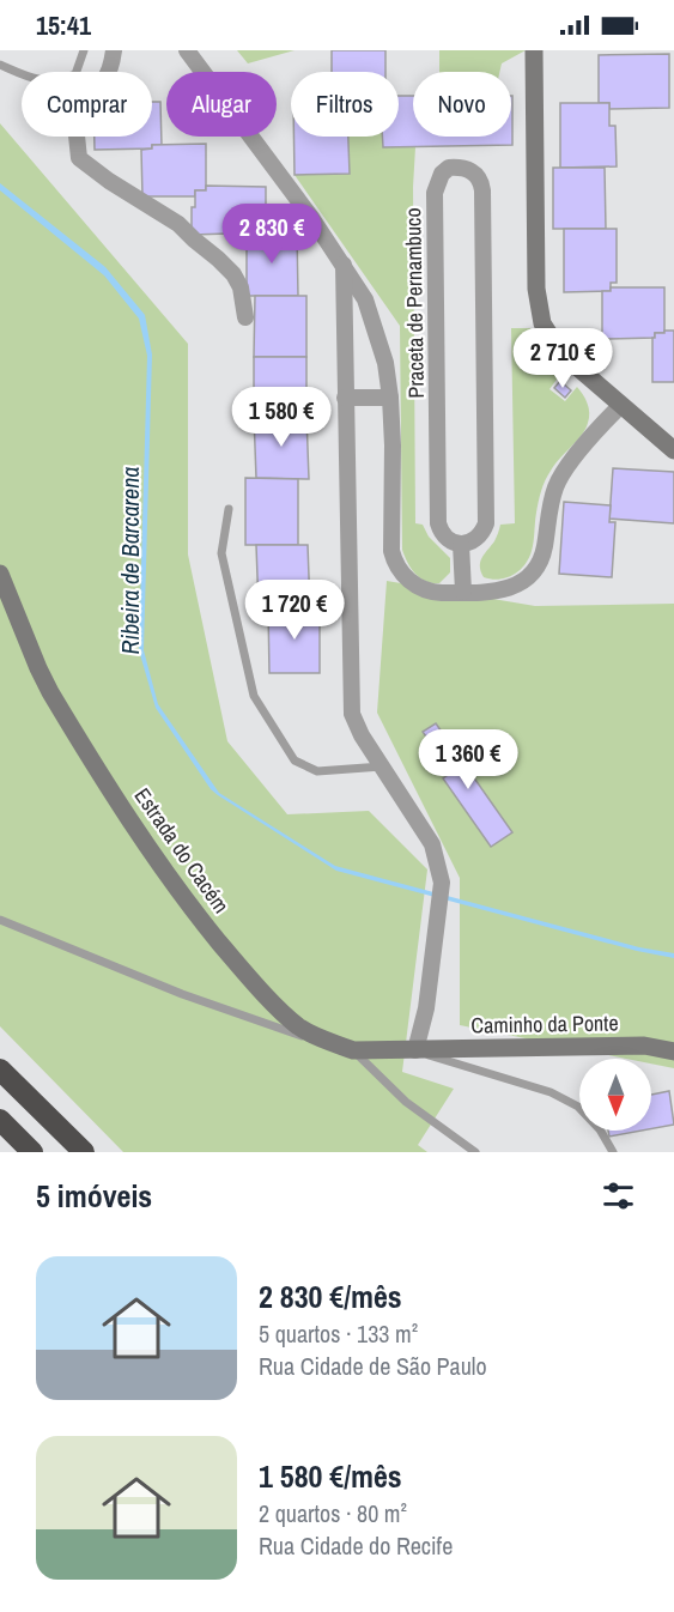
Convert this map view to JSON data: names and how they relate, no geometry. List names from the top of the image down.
{
  "streets": {
    "street": ["Praceta de Pernambuco", "Estrada do Cacém", "Caminho da Ponte"]
  },
  "crossings": [
    ["Estrada do Cacém", "Caminho da Ponte"]
  ],
  "water": ["Ribeira de Barcarena"],
  "north": "bottom",
  "page": {
    "status": "15:41",
    "chip": [
      "Comprar",
      "Alugar",
      "Filtros",
      "Novo"
    ],
    "price": [
      "2 830 €",
      "2 710 €",
      "1 580 €",
      "1 720 €",
      "1 360 €"
    ],
    "heading": "5 imóveis",
    "list": [
      {
        "name": "2 830 €/mês",
        "note": "5 quartos · 133 m² · Rua Cidade de São Paulo"
      },
      {
        "name": "1 580 €/mês",
        "note": "2 quartos · 80 m² · Rua Cidade do Recife"
      }
    ]
  }
}
